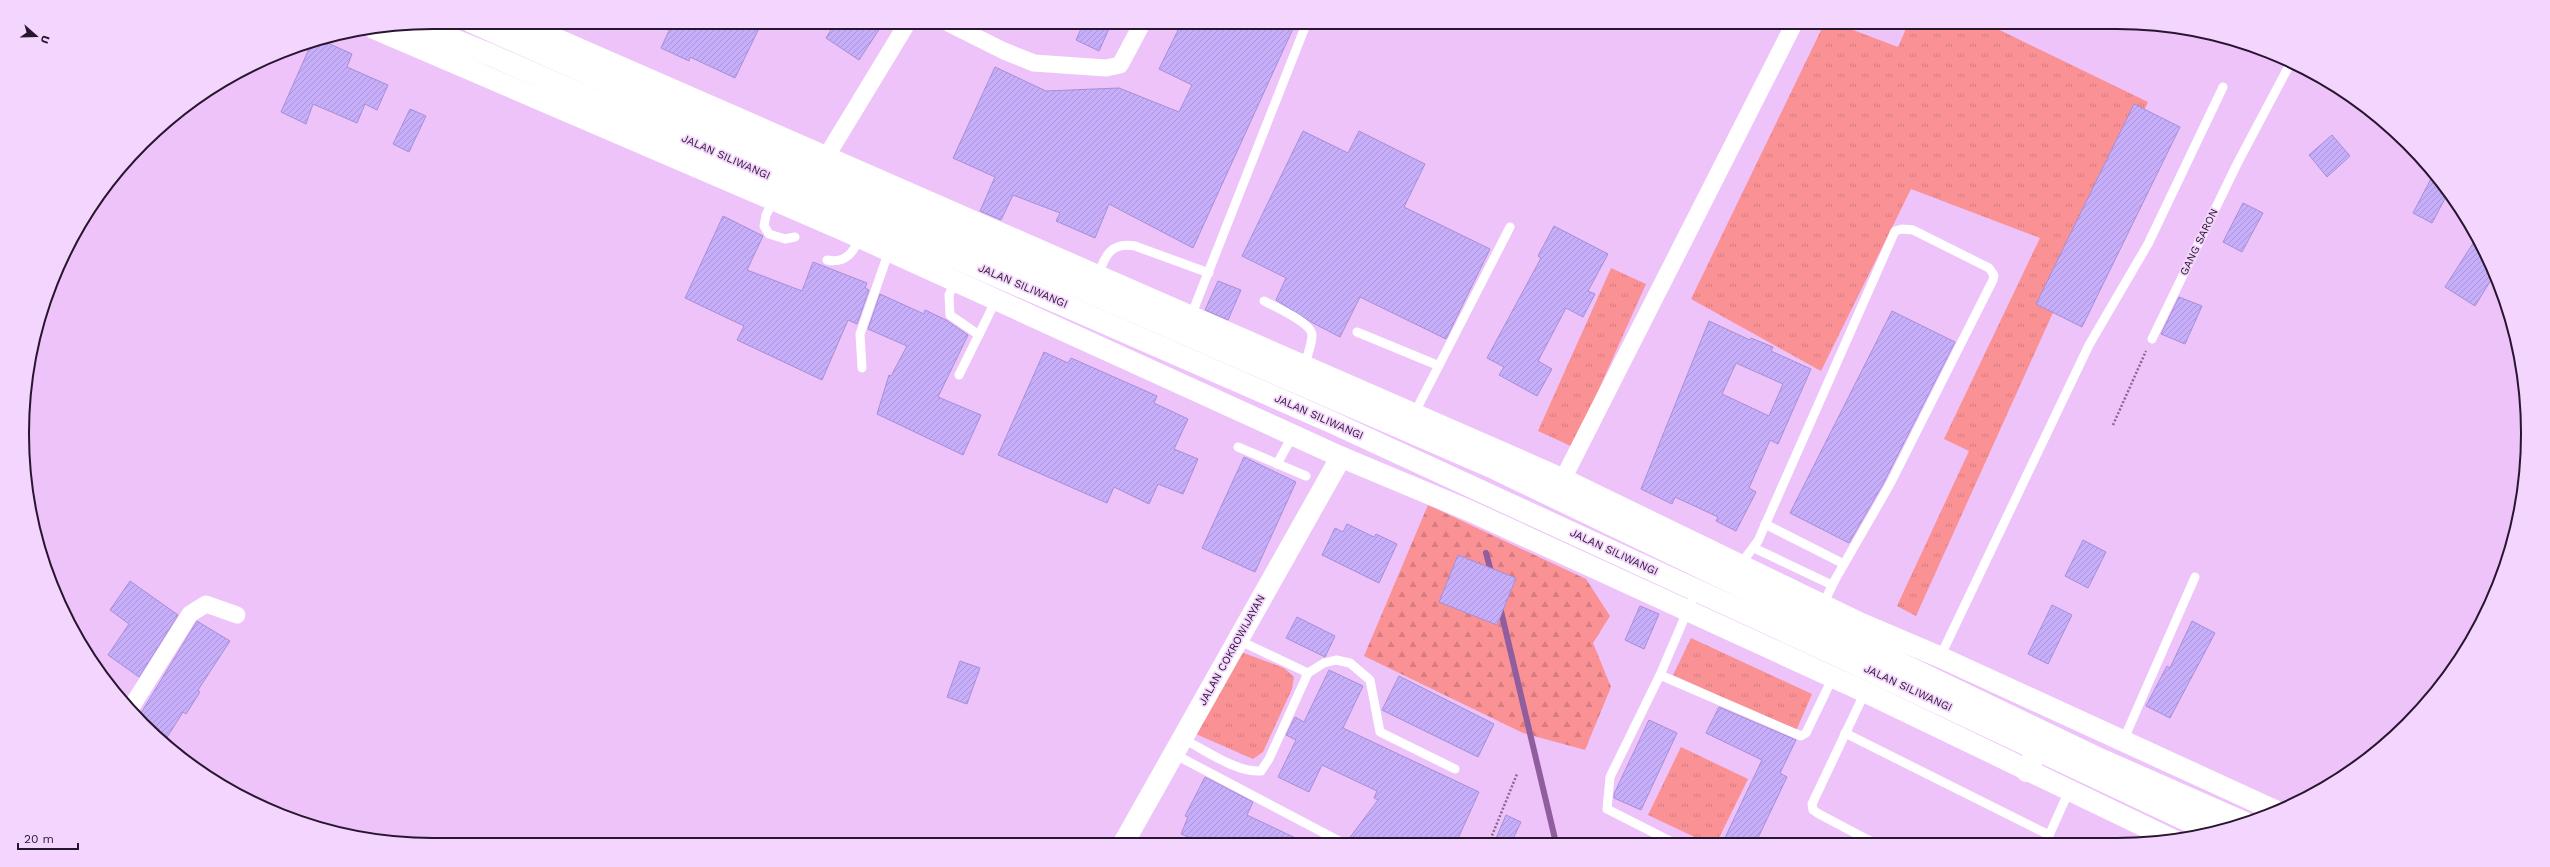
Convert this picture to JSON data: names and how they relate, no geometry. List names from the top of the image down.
{
  "streets": {
    "highway": ["JALAN SILIWANGI"],
    "street": ["JALAN COKROWIJAYAN"],
    "lane": ["GANG SARON"]
  },
  "scale_bar": "20 m",
  "north": "right"
}
